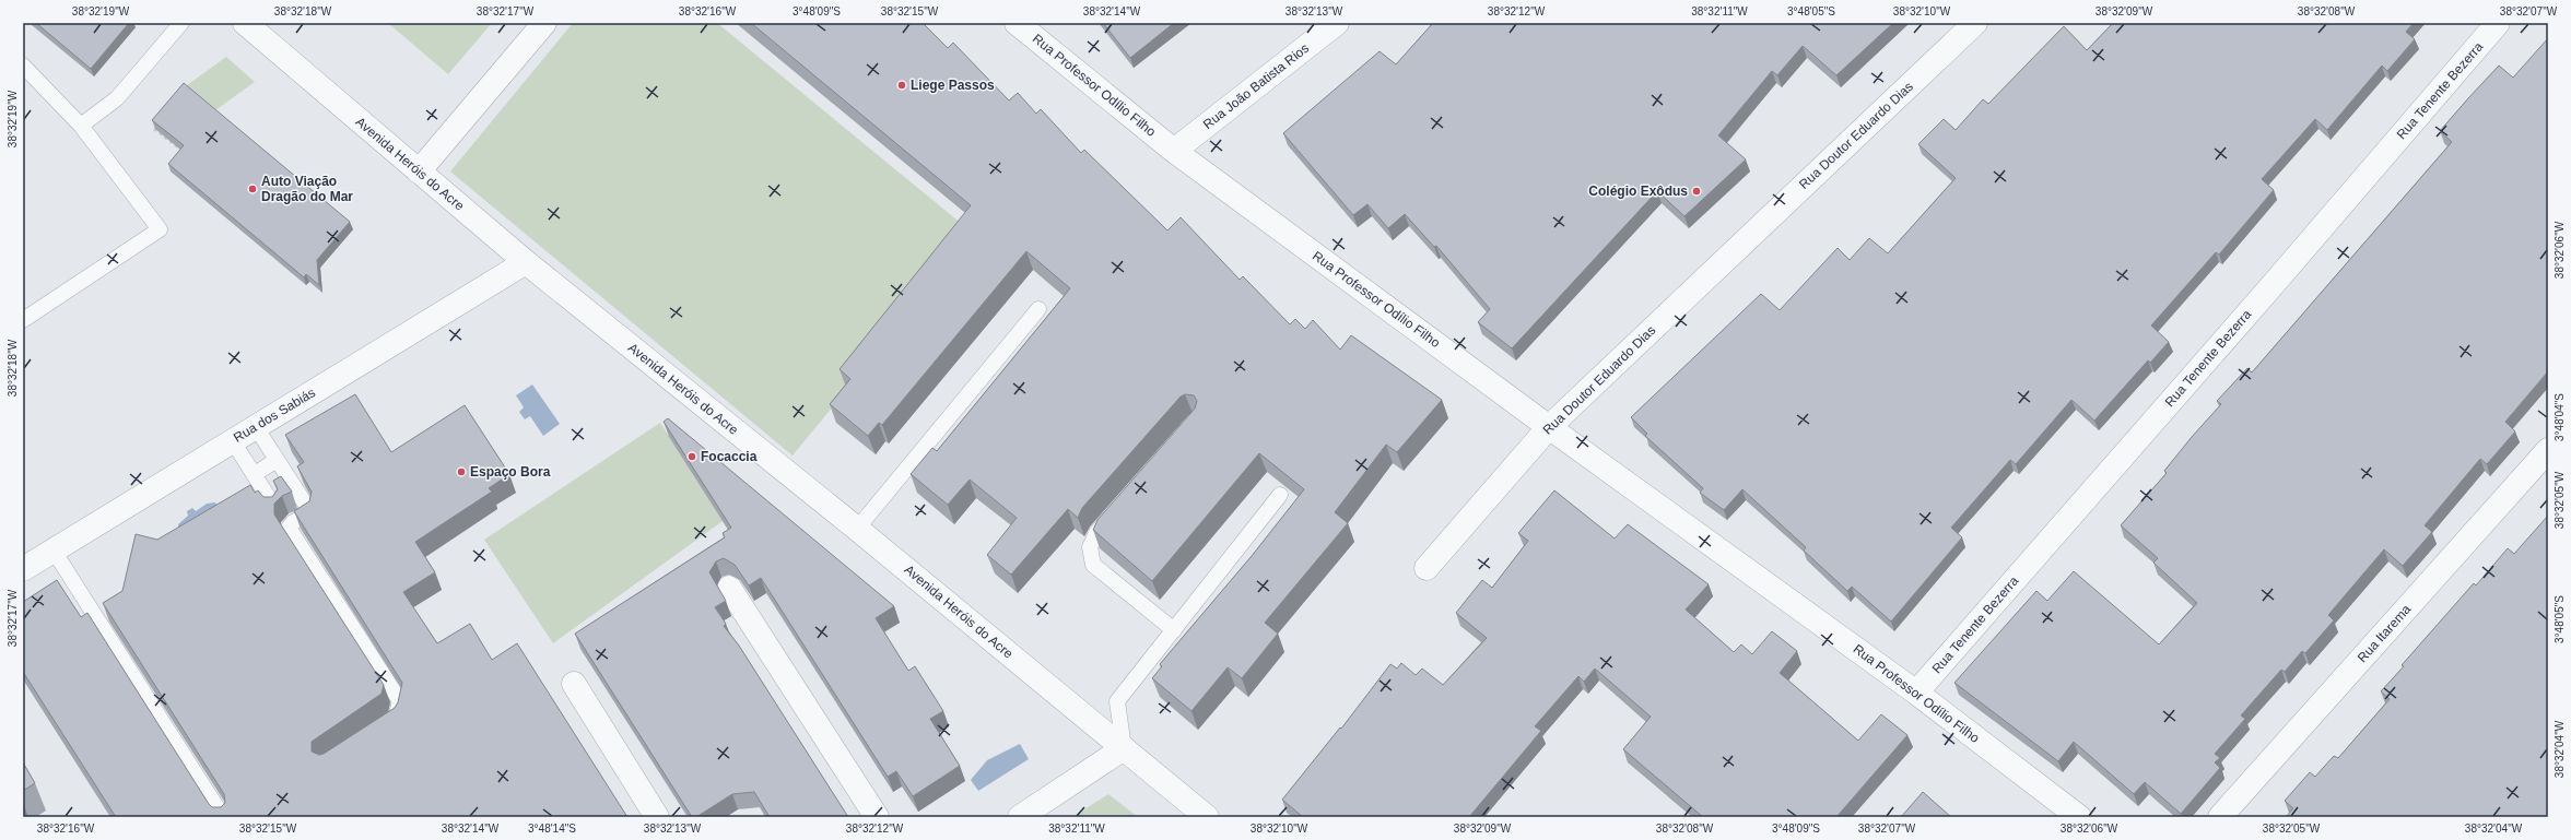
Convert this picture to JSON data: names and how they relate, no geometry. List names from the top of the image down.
{
  "streets": {
    "street": [
      "Rua Professor Odílio Filho",
      "Rua João Batista Rios",
      "Rua Tenente Bezerra",
      "Rua Doutor Eduardo Dias",
      "Avenida Heróis do Acre",
      "Rua dos Sabiás",
      "Rua Itarema"
    ]
  },
  "crossings": [
    ["Rua Professor Odílio Filho", "Rua João Batista Rios"],
    ["Rua Professor Odílio Filho", "Rua Tenente Bezerra"],
    ["Rua Professor Odílio Filho", "Rua Doutor Eduardo Dias"],
    ["Avenida Heróis do Acre", "Rua dos Sabiás"]
  ],
  "places": [
    "Liege Passos",
    "Auto Viação Dragão do Mar",
    "Colégio Exôdus",
    "Focaccia",
    "Espaço Bora"
  ],
  "coordinates": [
    "38°32'19\"W",
    "38°32'18\"W",
    "38°32'17\"W",
    "38°32'16\"W",
    "3°48'09\"S",
    "38°32'15\"W",
    "38°32'14\"W",
    "38°32'13\"W",
    "38°32'12\"W",
    "38°32'11\"W",
    "3°48'05\"S",
    "38°32'10\"W",
    "38°32'09\"W",
    "38°32'08\"W",
    "38°32'07\"W",
    "38°32'06\"W",
    "3°48'04\"S",
    "38°32'05\"W",
    "38°32'04\"W",
    "3°48'14\"S"
  ]
}
